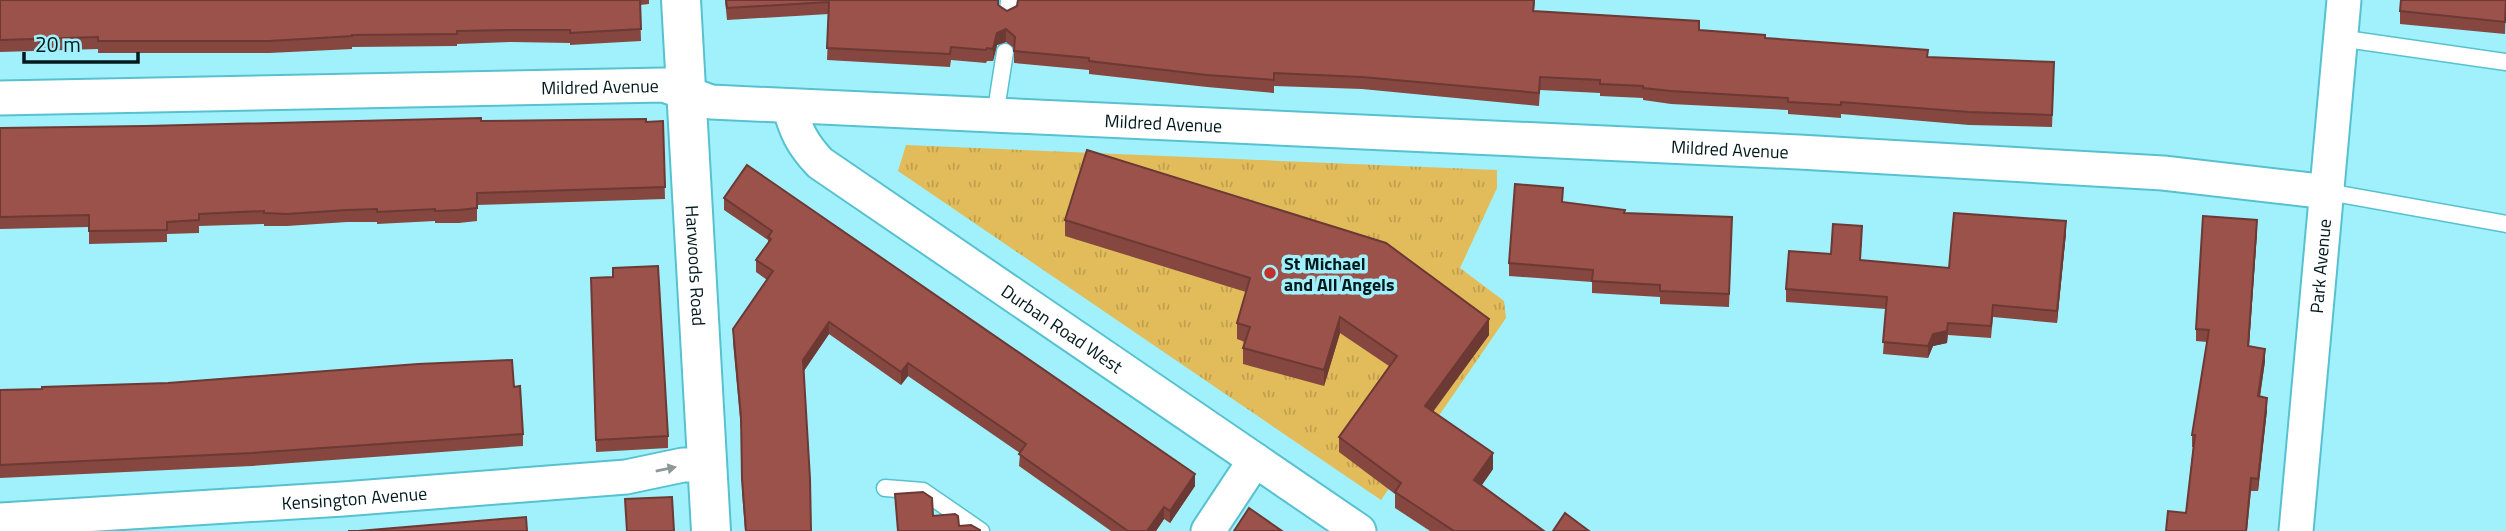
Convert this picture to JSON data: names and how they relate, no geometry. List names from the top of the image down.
{
  "streets": {
    "street": [
      "Mildred Avenue",
      "Harwoods Road",
      "Park Avenue",
      "Durban Road West",
      "Kensington Avenue"
    ]
  },
  "crossings": [
    ["Mildred Avenue", "Harwoods Road"],
    ["Mildred Avenue", "Park Avenue"],
    ["Mildred Avenue", "Durban Road West"],
    ["Harwoods Road", "Kensington Avenue"]
  ],
  "one_way": ["Kensington Avenue"],
  "places": ["St Michael and All Angels"],
  "scale_bar": "20 m"
}
